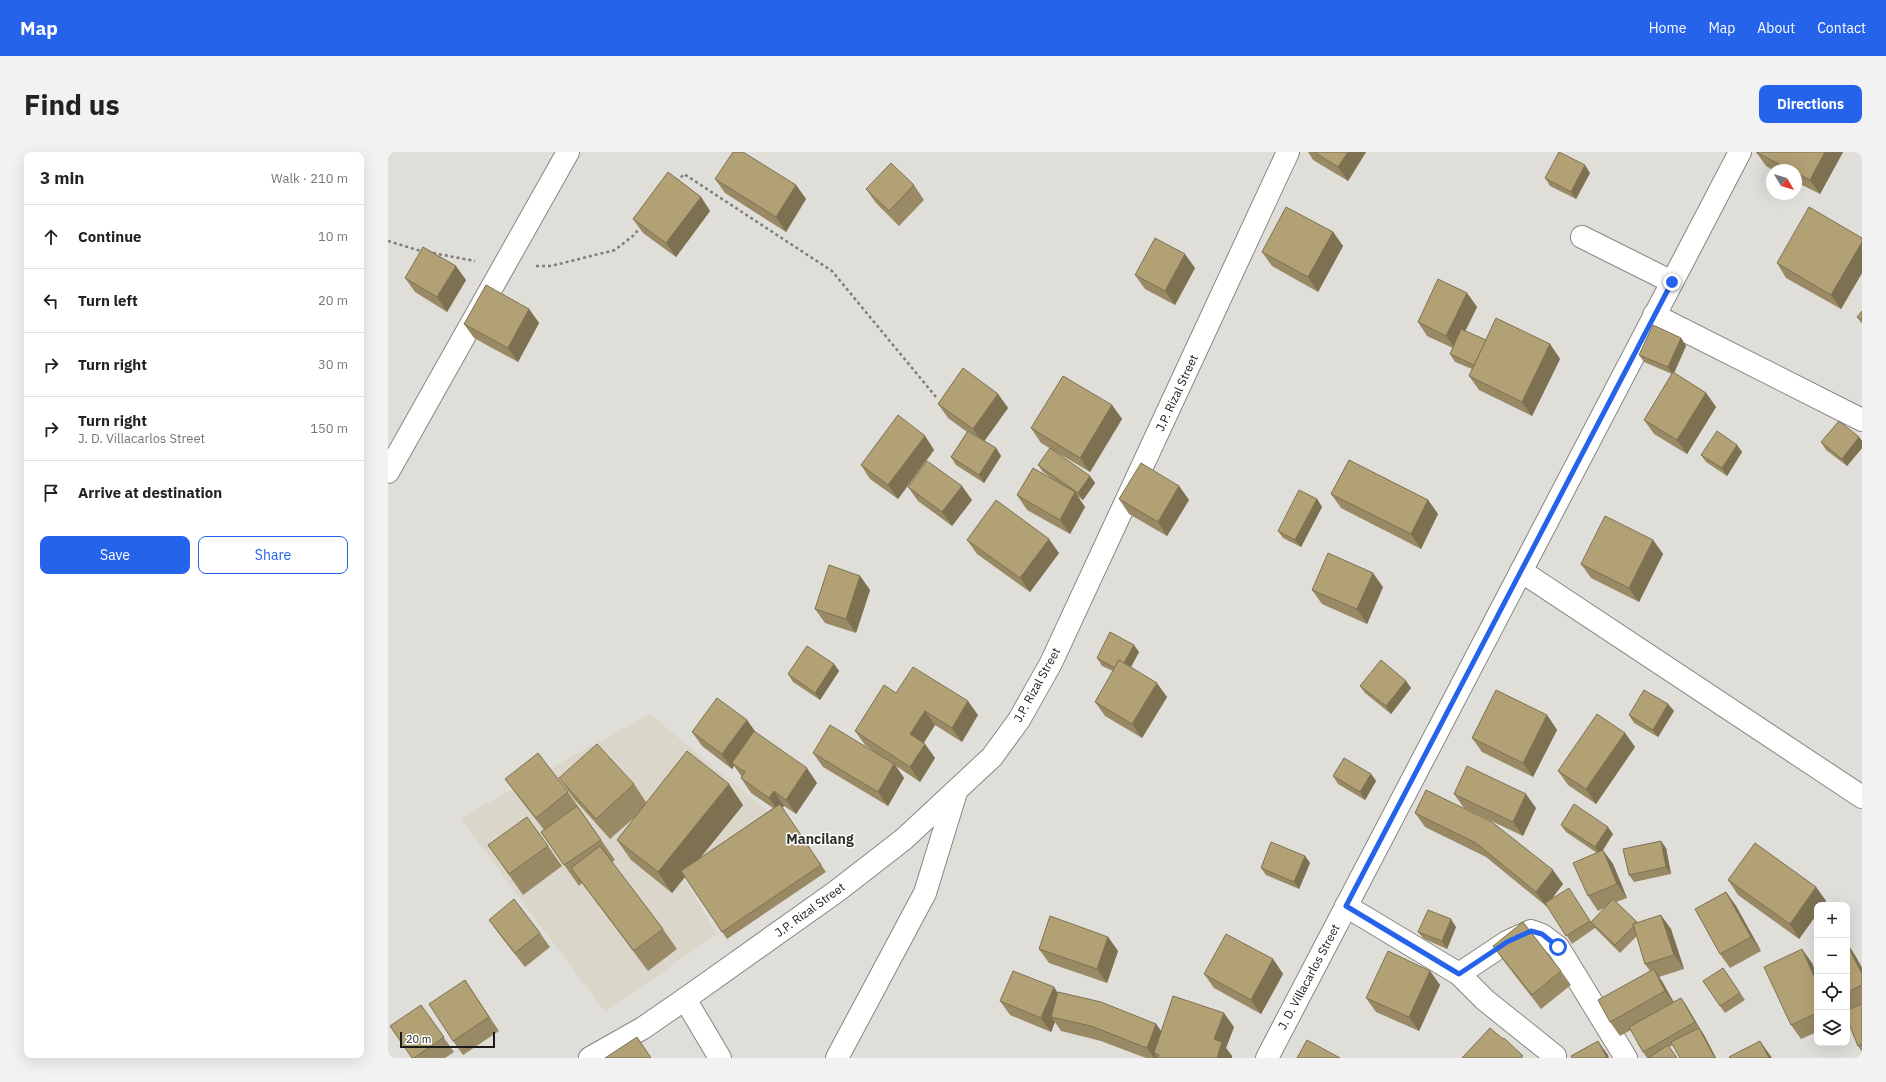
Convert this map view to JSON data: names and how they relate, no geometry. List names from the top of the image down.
{
  "streets": {
    "street": ["J.P. Rizal Street", "J. D. Villacarlos Street"]
  },
  "districts": ["Mancilang"],
  "scale_bar": "20 m",
  "north": "bottom right",
  "page": {
    "header": "Map",
    "nav": [
      "Home",
      "Map",
      "About",
      "Contact"
    ],
    "buttons": [
      "Directions",
      ["Save", "Share"]
    ],
    "title": "Find us",
    "heading": ["3 min", "Walk · 210 m"],
    "list": [
      ["Continue", "10 m"],
      ["Turn left", "20 m"],
      ["Turn right", "30 m"],
      ["Turn right", "J. D. Villacarlos Street", "150 m"],
      "Arrive at destination"
    ],
    "map_buttons": ["+", "−"],
    "scale": "20 m"
  }
}
